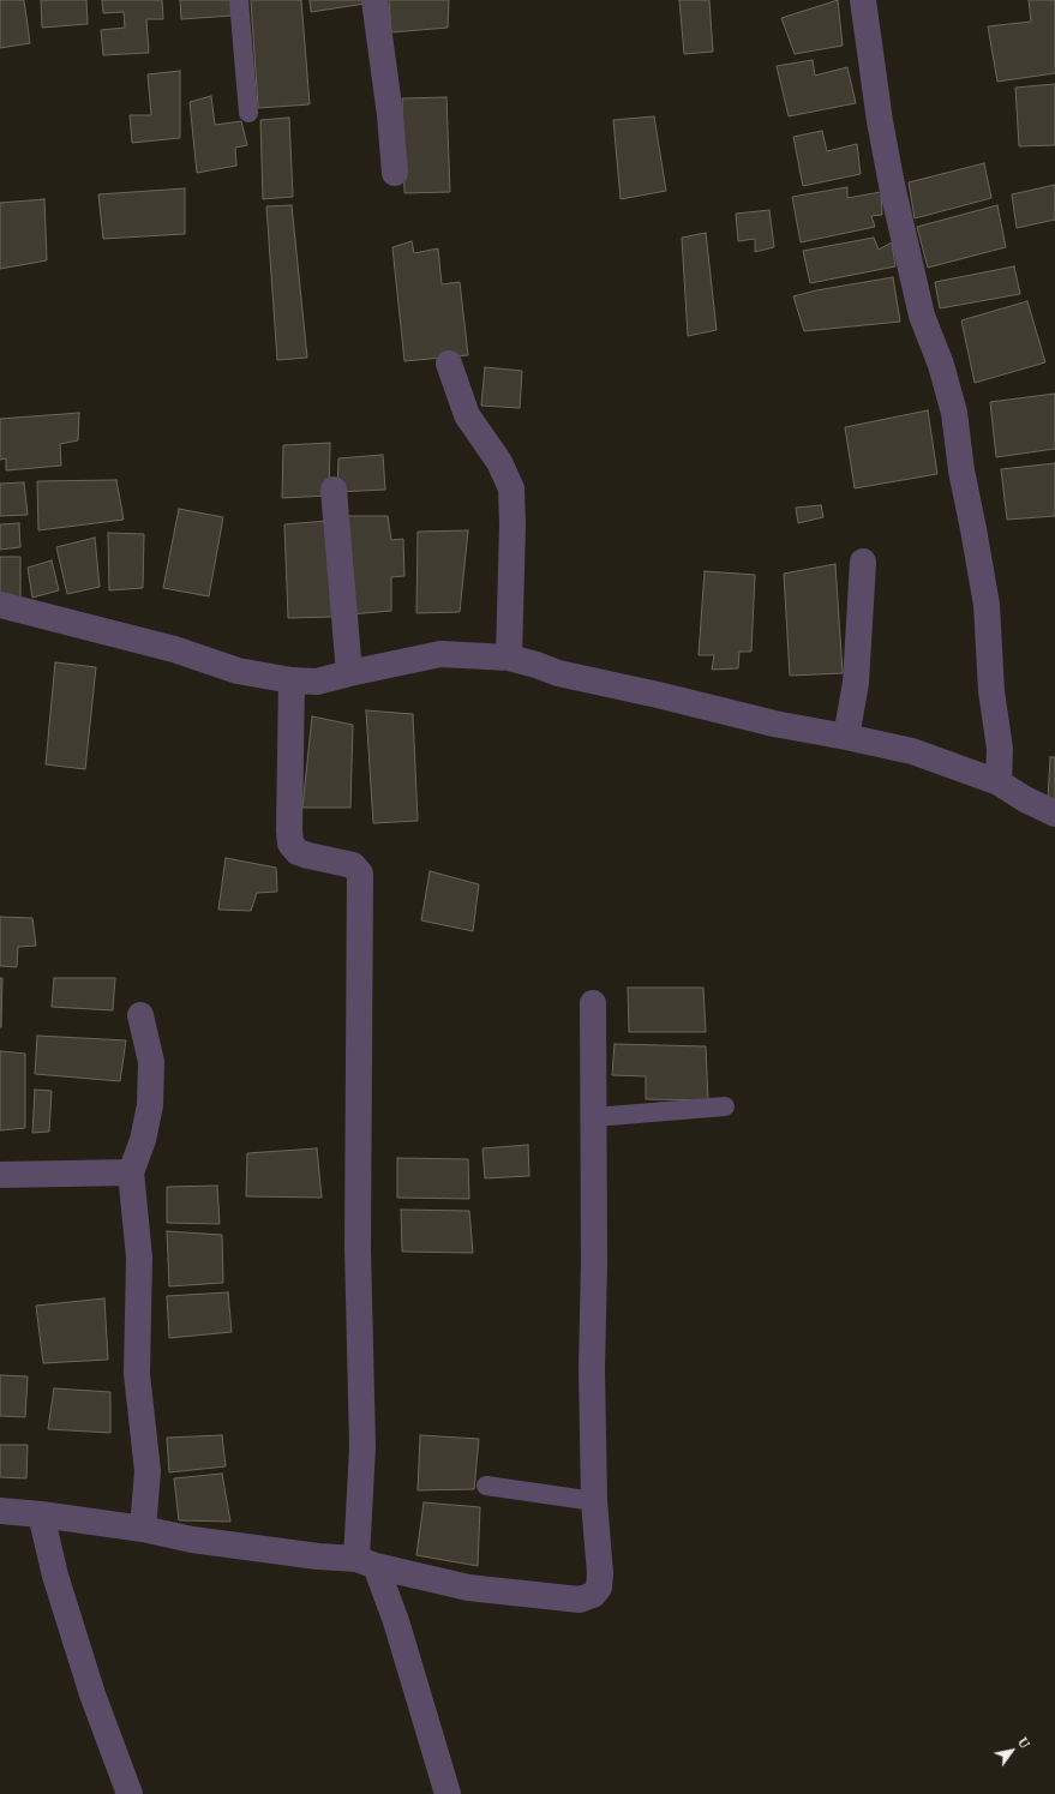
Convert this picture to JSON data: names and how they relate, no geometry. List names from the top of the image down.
{
  "north": "top right"
}
